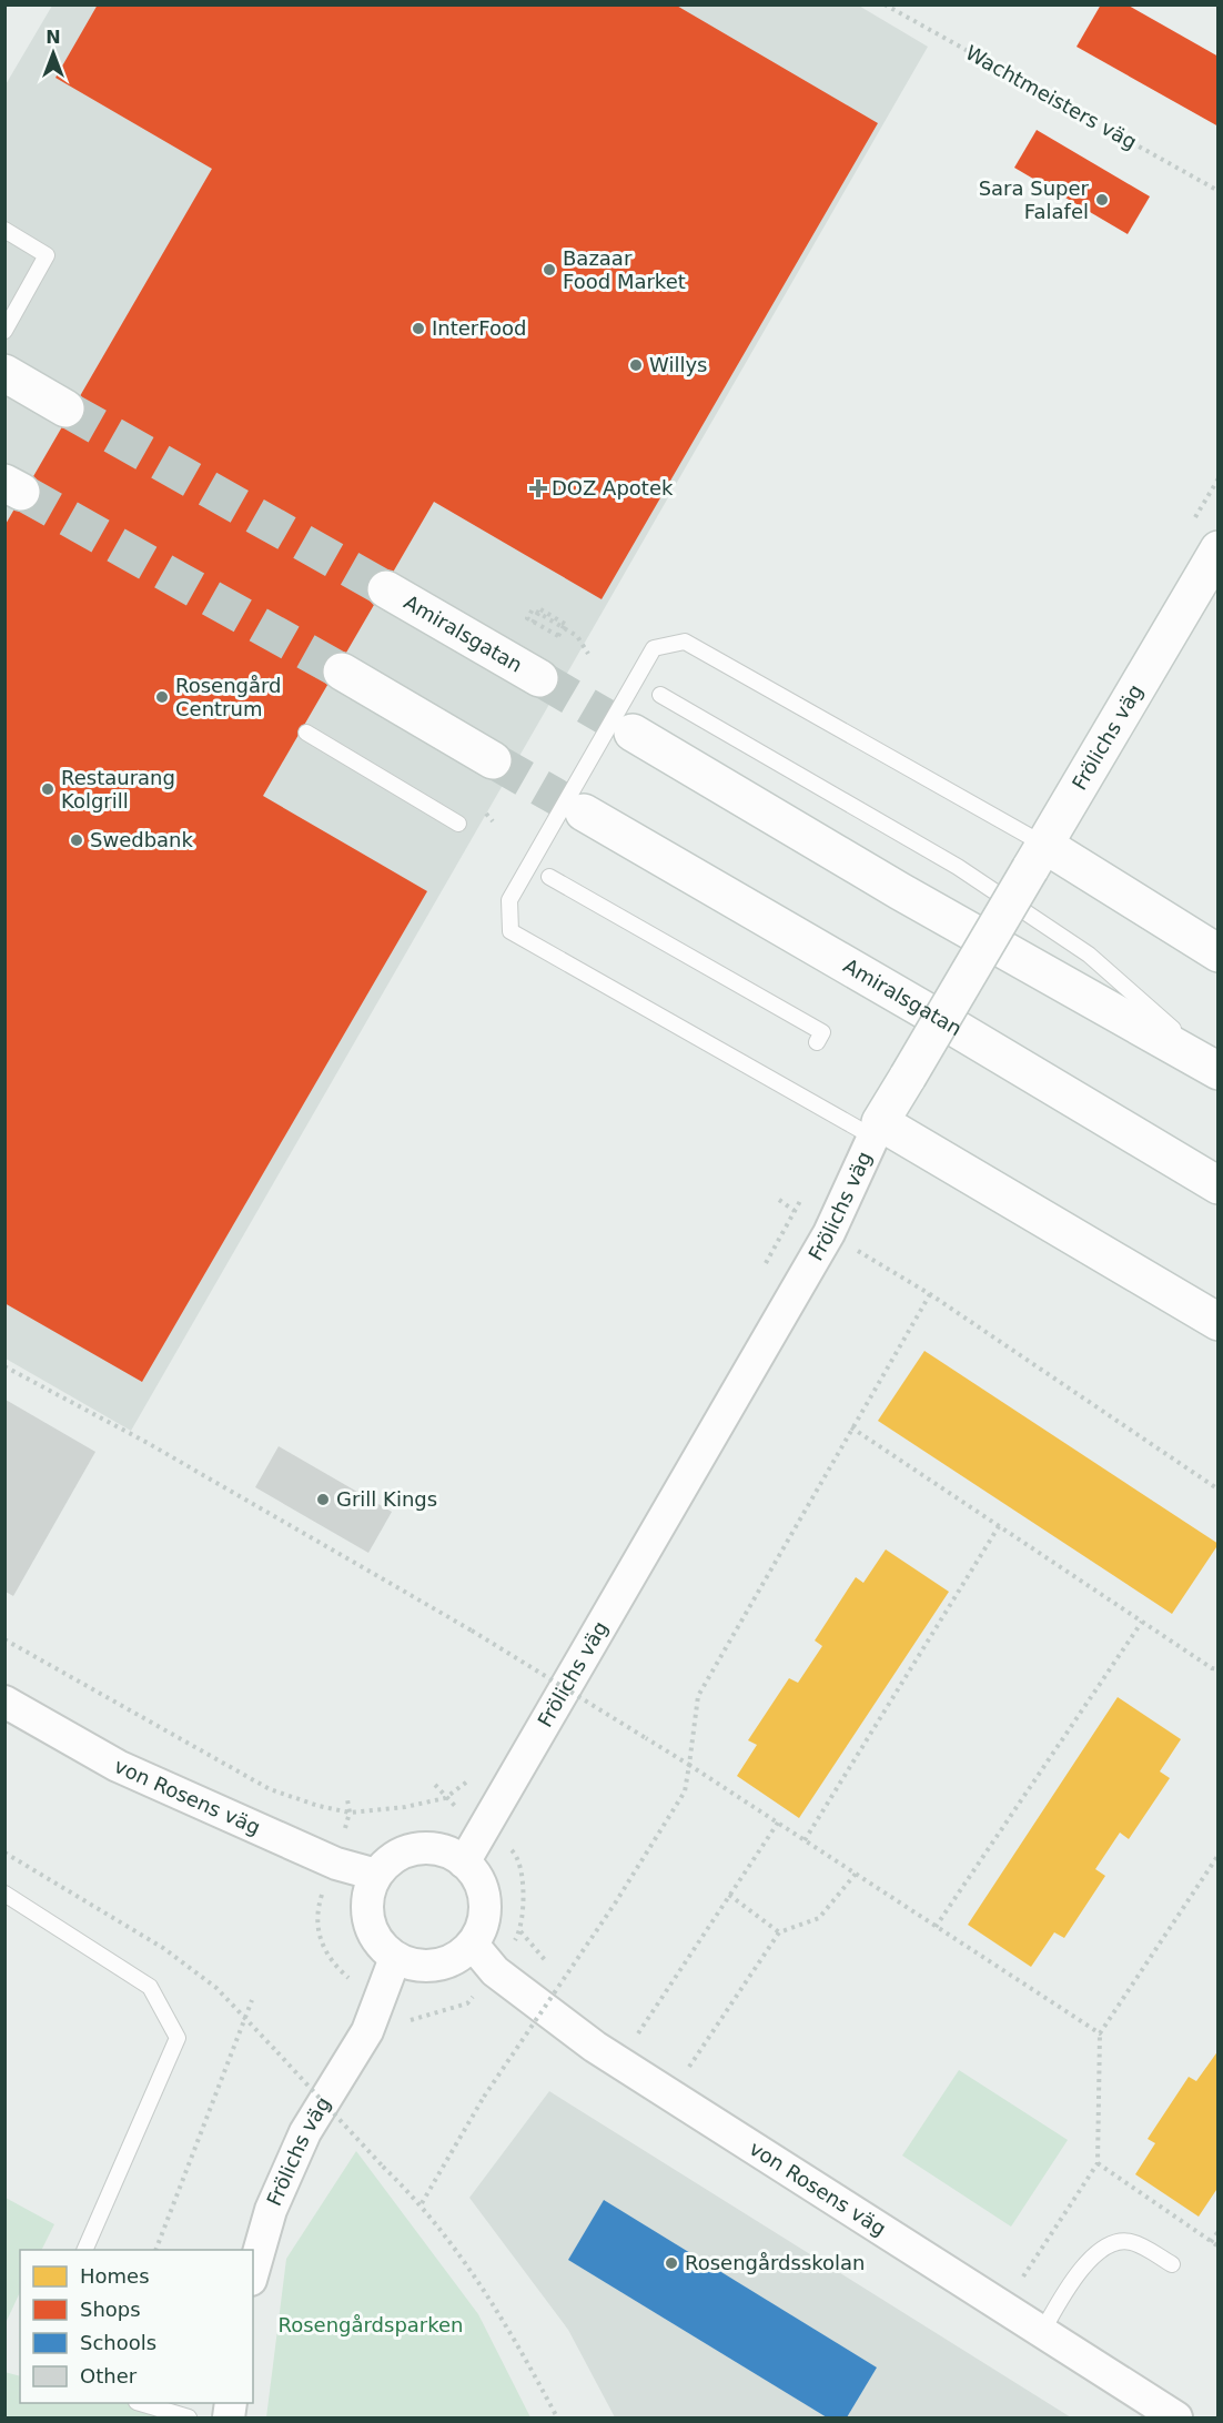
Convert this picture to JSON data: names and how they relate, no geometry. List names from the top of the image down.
{
  "streets": {
    "main road": ["Amiralsgatan", "Frölichs väg"],
    "street": ["von Rosens väg"],
    "path": ["Wachtmeisters väg"]
  },
  "crossings": [
    ["Frölichs väg", "von Rosens väg"]
  ],
  "parks": ["Rosengårdsparken"],
  "places": {
    "other": [
      "Sara Super Falafel",
      "Bazaar Food Market",
      "InterFood",
      "Willys",
      "Rosengård Centrum",
      "Restaurang Kolgrill",
      "Swedbank",
      "Grill Kings",
      "Rosengårdsskolan"
    ],
    "health": ["DOZ Apotek"]
  },
  "legend": [
    "Homes",
    "Shops",
    "Schools",
    "Other"
  ],
  "north": "top"
}
